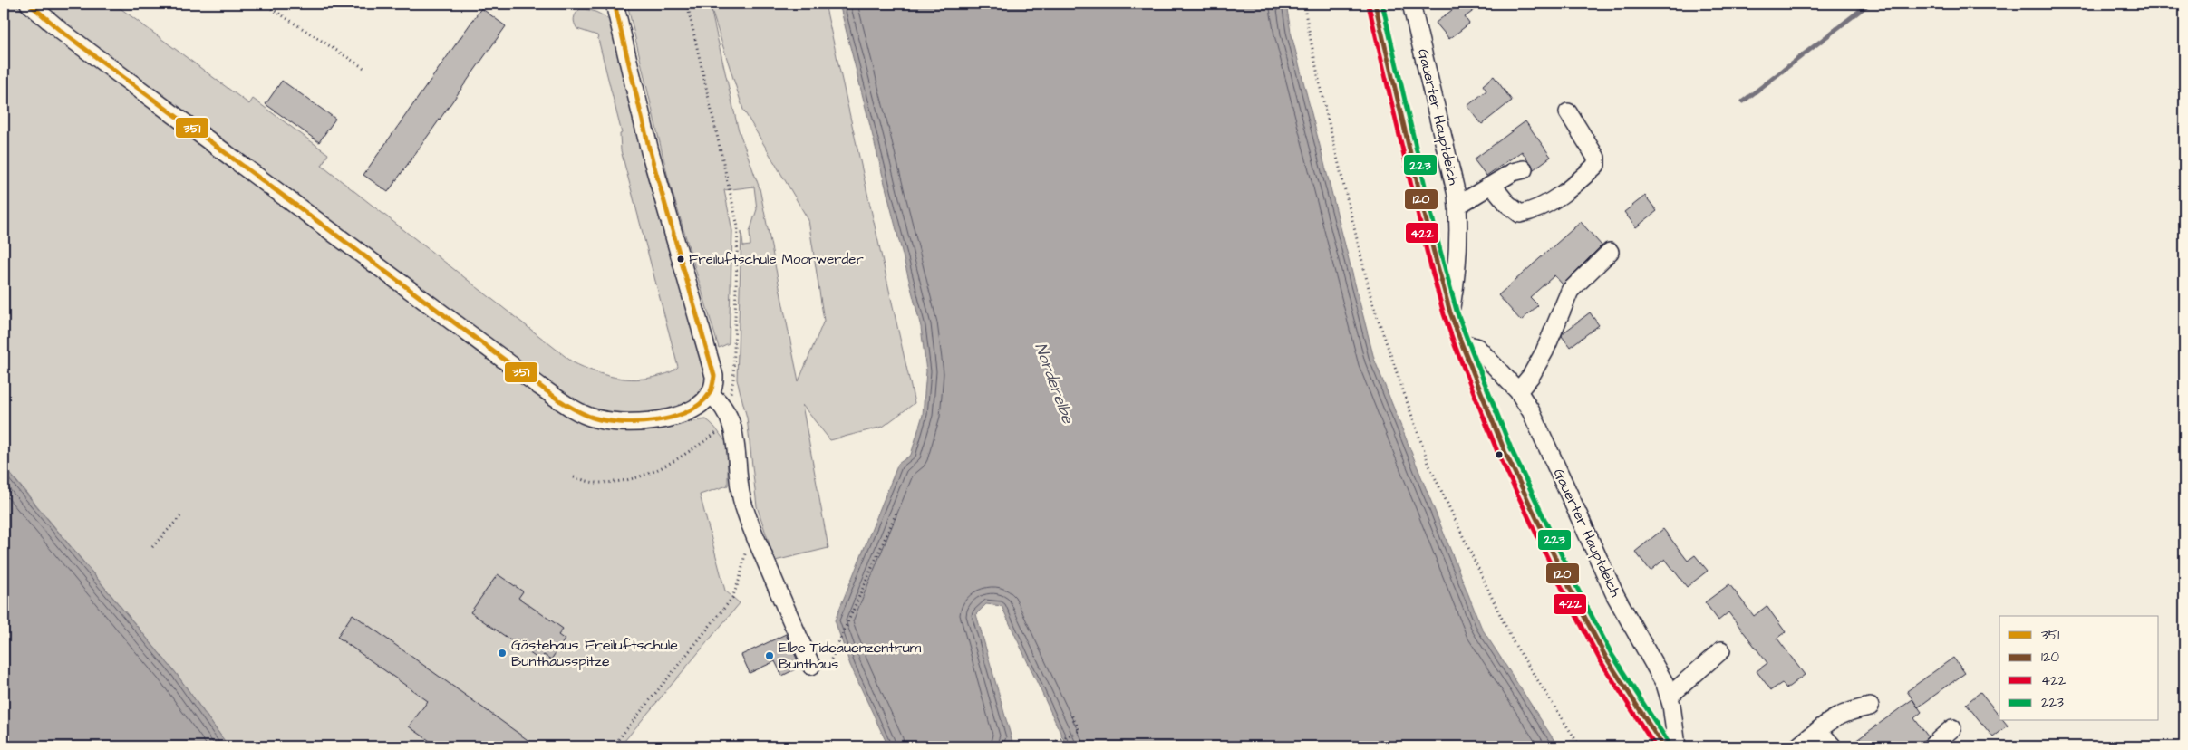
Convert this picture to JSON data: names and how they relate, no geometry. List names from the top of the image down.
{
  "streets": {
    "street": ["Gauerter Hauptdeich"]
  },
  "water": ["Norderelbe"],
  "places": ["Freiluftschule Moorwerder", "Gästehaus Freiluftschule Bunthausspitze", "Elbe-Tideauenzentrum Bunthaus"],
  "lines": [
    "transit line 351",
    "transit line 120",
    "transit line 223",
    "transit line 422"
  ],
  "legend": [
    "351",
    "120",
    "422",
    "223"
  ]
}
